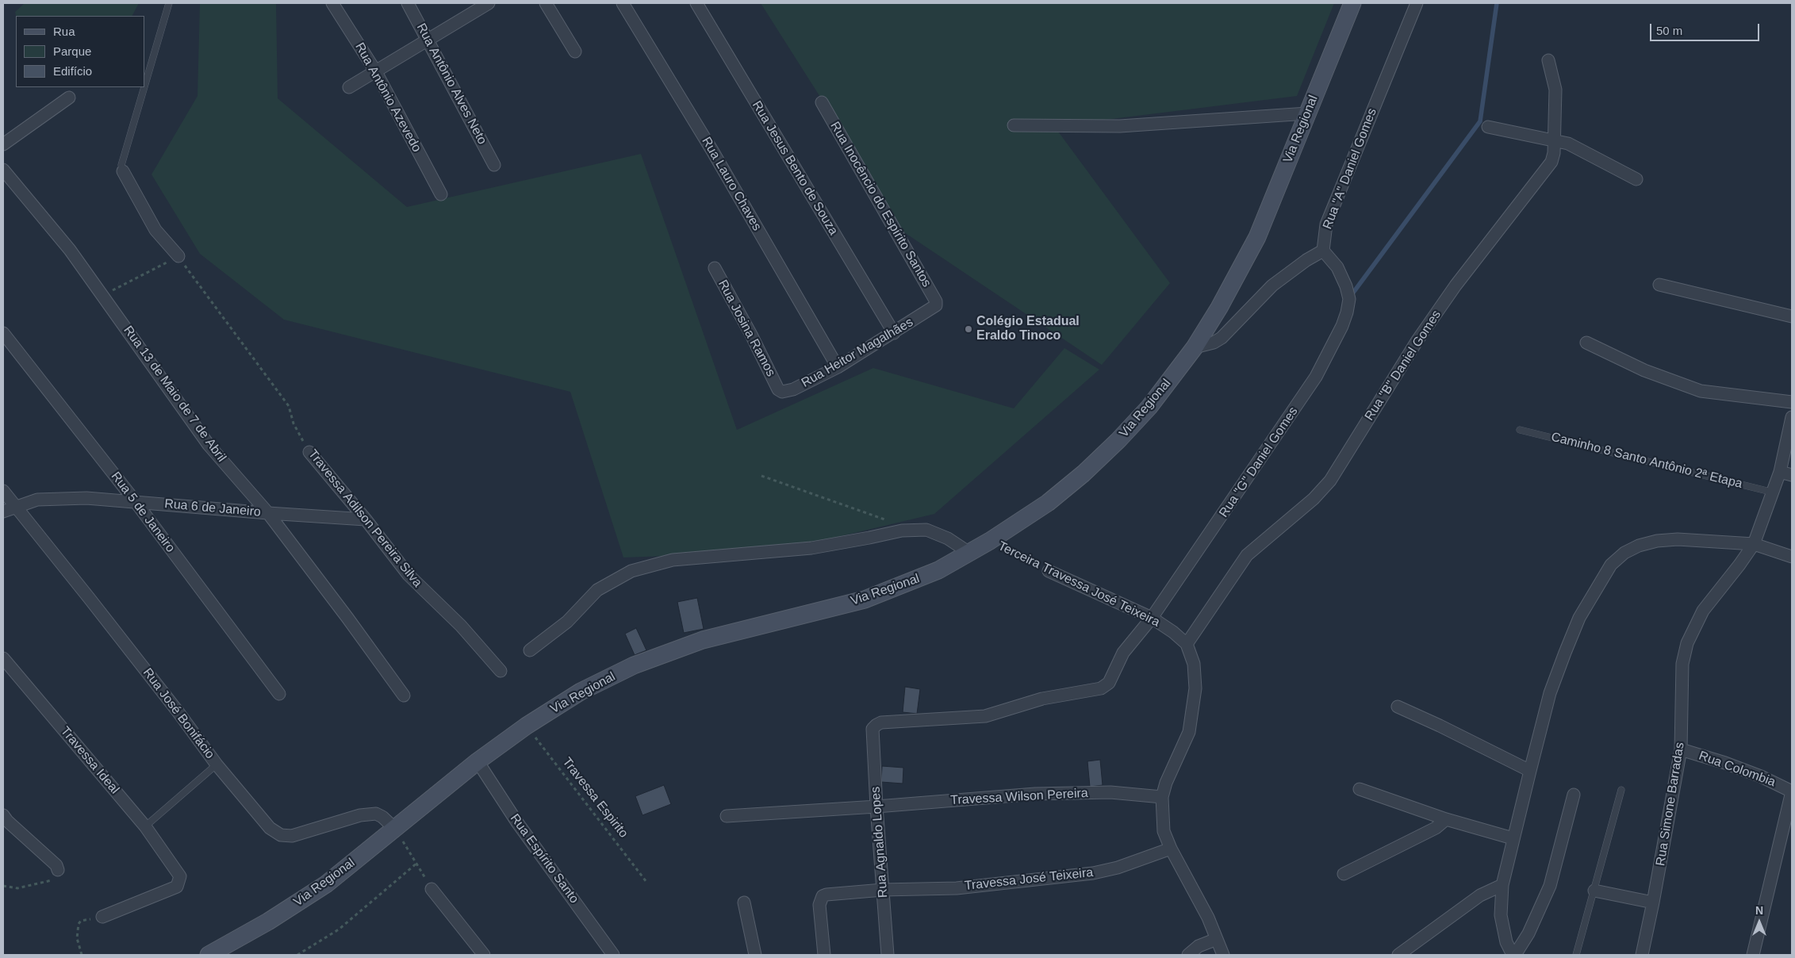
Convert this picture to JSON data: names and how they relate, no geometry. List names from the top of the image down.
{
  "streets": {
    "main road": ["Via Regional"],
    "street": [
      "Rua Antônio Alves Neto",
      "Rua Antônio Azevedo",
      "Rua Jesus Bento de Souza",
      "Rua \"A\" Daniel Gomes",
      "Rua Lauro Chaves",
      "Rua Inocêncio do Espírito Santos",
      "Rua Josina Ramos",
      "Rua Heitor Magalhães",
      "Rua \"B\" Daniel Gomes",
      "Rua 13 de Maio de 7 de Abril",
      "Rua \"G\" Daniel Gomes",
      "Rua 6 de Janeiro",
      "Rua 5 de Janeiro",
      "Travessa Adilson Pereira Silva",
      "Terceira Travessa José Teixeira",
      "Rua José Bonifácio",
      "Travessa Ideal",
      "Rua Colombia",
      "Travessa Wilson Pereira",
      "Rua Simone Barradas",
      "Rua Agnaldo Lopes",
      "Rua Espírito Santo",
      "Travessa José Teixeira"
    ],
    "lane": ["Caminho 8 Santo Antônio 2ª Etapa"],
    "path": ["Travessa Espirito"]
  },
  "crossings": [
    ["Via Regional", "Terceira Travessa José Teixeira"],
    ["Via Regional", "Rua José Bonifácio"],
    ["Via Regional", "Travessa Espirito"],
    ["Via Regional", "Rua Espírito Santo"],
    ["Rua Jesus Bento de Souza", "Rua Heitor Magalhães"],
    ["Rua \"A\" Daniel Gomes", "Rua \"G\" Daniel Gomes"],
    ["Rua Lauro Chaves", "Rua Heitor Magalhães"],
    ["Rua Inocêncio do Espírito Santos", "Rua Heitor Magalhães"],
    ["Rua Josina Ramos", "Rua Heitor Magalhães"],
    ["Rua \"B\" Daniel Gomes", "Terceira Travessa José Teixeira"],
    ["Rua 13 de Maio de 7 de Abril", "Rua 6 de Janeiro"],
    ["Caminho 8 Santo Antônio 2ª Etapa", "Rua Simone Barradas"],
    ["Rua \"G\" Daniel Gomes", "Terceira Travessa José Teixeira"],
    ["Rua \"G\" Daniel Gomes", "Rua Agnaldo Lopes"],
    ["Rua 6 de Janeiro", "Rua 5 de Janeiro"],
    ["Rua 6 de Janeiro", "Travessa Adilson Pereira Silva"],
    ["Rua 6 de Janeiro", "Rua José Bonifácio"],
    ["Terceira Travessa José Teixeira", "Travessa Wilson Pereira"],
    ["Terceira Travessa José Teixeira", "Travessa José Teixeira"],
    ["Rua Colombia", "Rua Simone Barradas"],
    ["Travessa Wilson Pereira", "Rua Agnaldo Lopes"],
    ["Rua Agnaldo Lopes", "Travessa José Teixeira"]
  ],
  "places": ["Colégio Estadual Eraldo Tinoco"],
  "legend": ["Rua", "Parque", "Edifício"],
  "scale_bar": "50 m",
  "north": "top"
}
